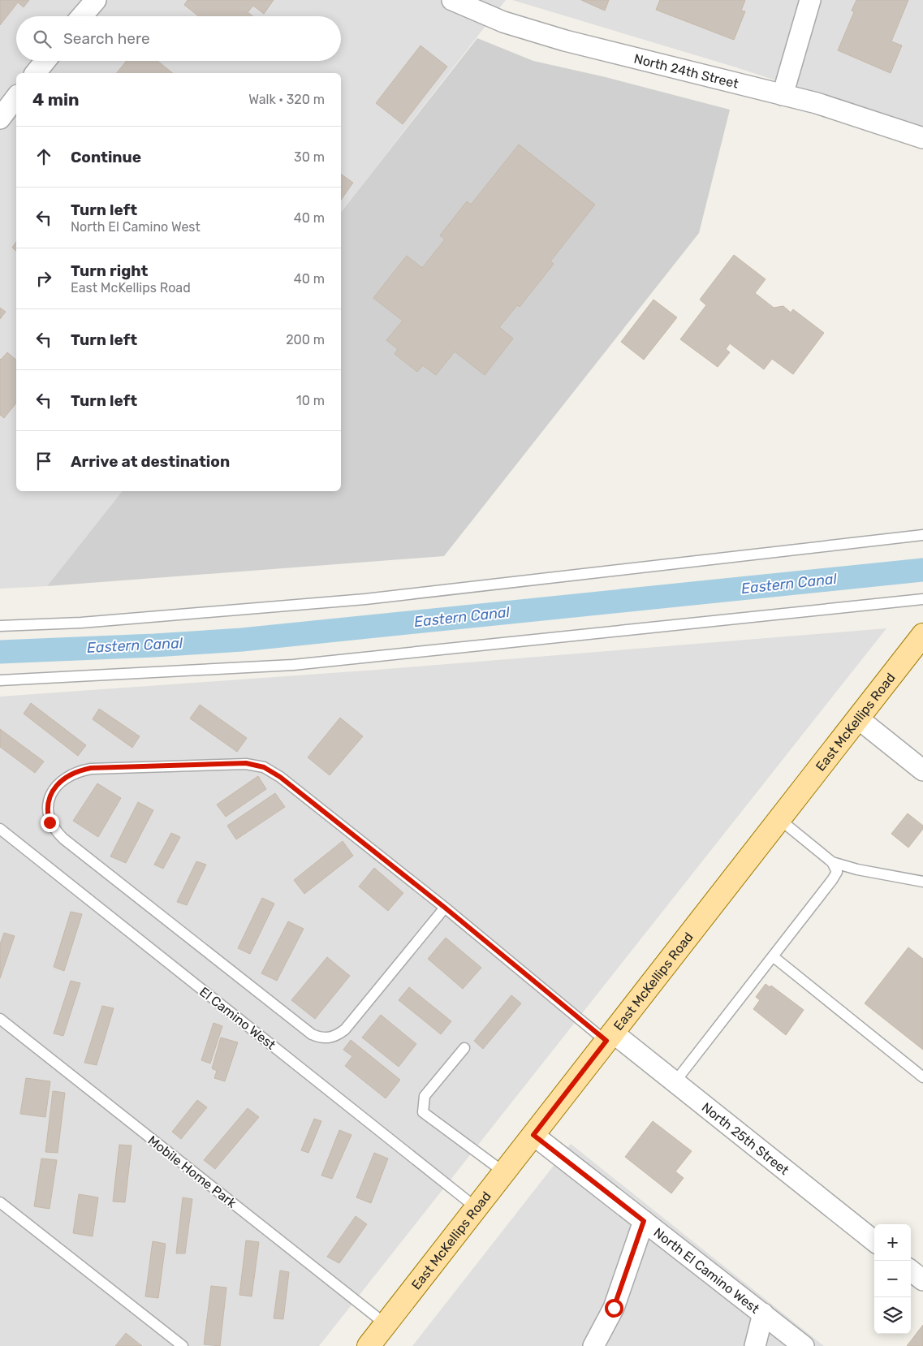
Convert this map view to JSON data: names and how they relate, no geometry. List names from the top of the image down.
{
  "streets": {
    "main road": ["East McKellips Road"],
    "street": ["North 24th Street", "North 25th Street", "North El Camino West"],
    "lane": ["El Camino West", "Mobile Home Park"]
  },
  "crossings": [
    ["East McKellips Road", "El Camino West"],
    ["East McKellips Road", "North 25th Street"],
    ["East McKellips Road", "Mobile Home Park"],
    ["East McKellips Road", "North El Camino West"]
  ],
  "water": ["Eastern Canal"],
  "page": {
    "search": "Search here",
    "heading": ["4 min", "Walk · 320 m"],
    "list": [
      ["Continue", "30 m"],
      ["Turn left", "North El Camino West", "40 m"],
      ["Turn right", "East McKellips Road", "40 m"],
      ["Turn left", "200 m"],
      ["Turn left", "10 m"],
      "Arrive at destination"
    ],
    "map_buttons": ["+", "−"]
  }
}
